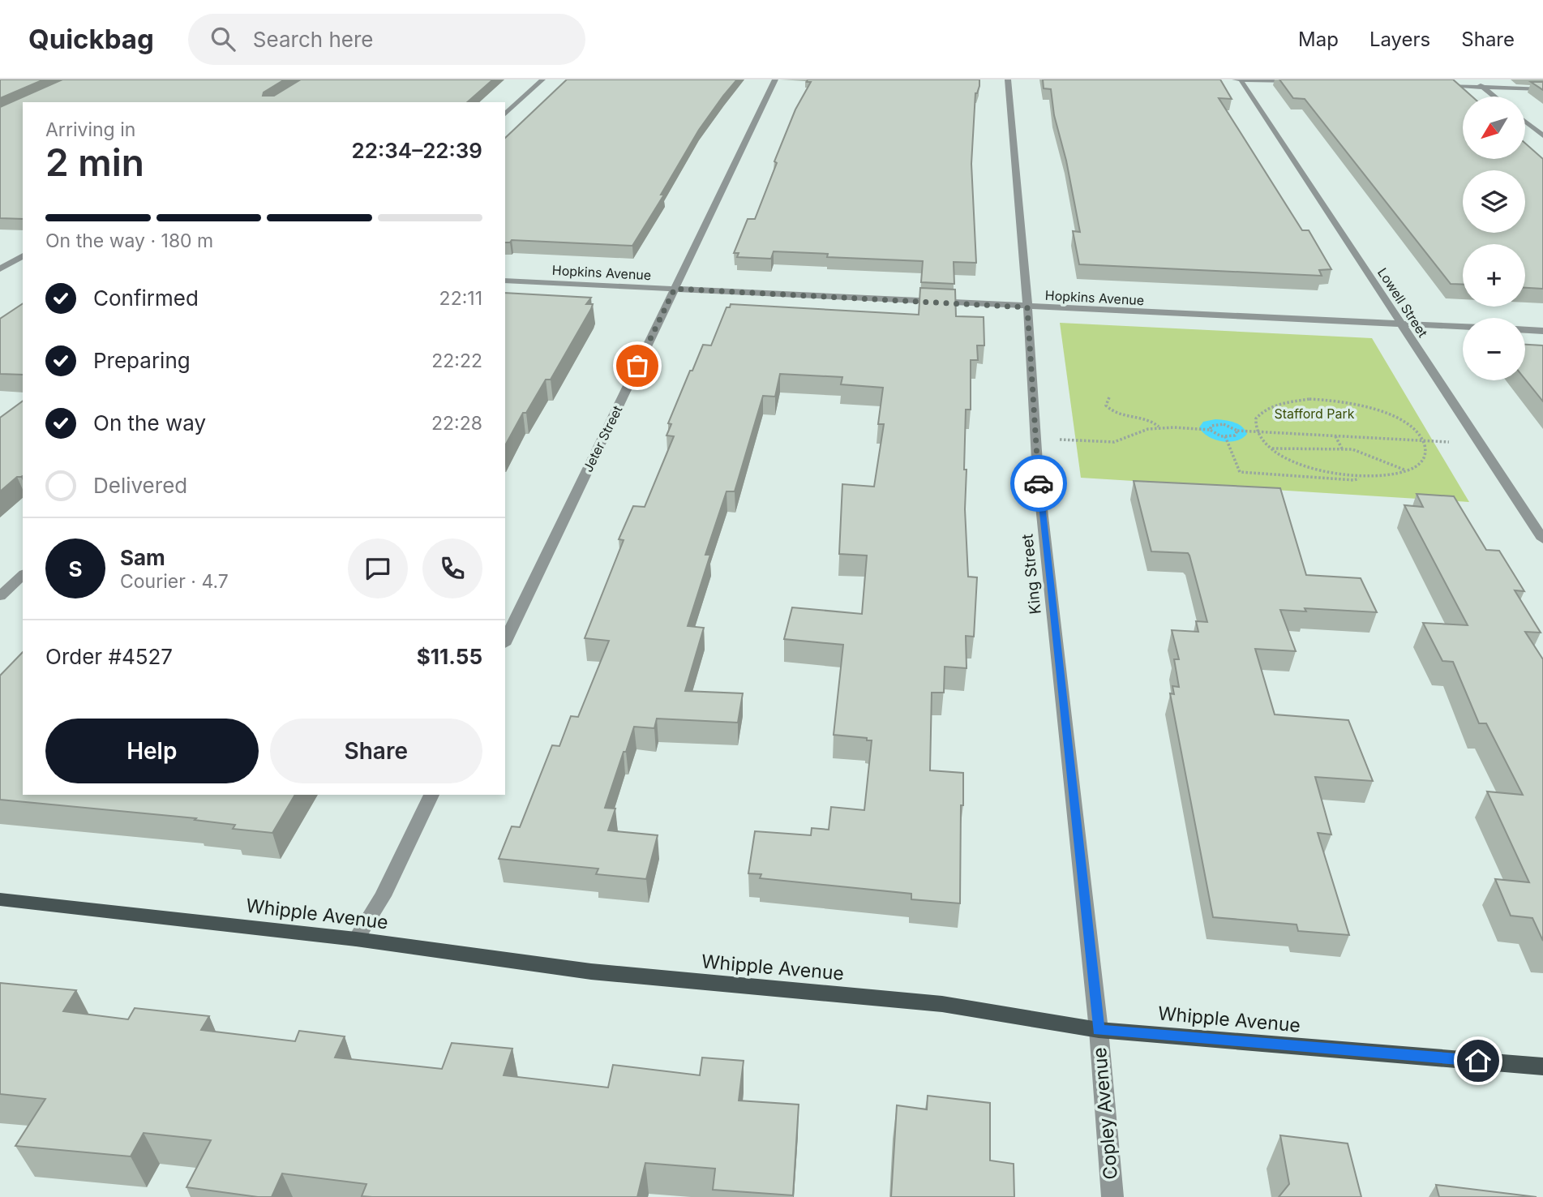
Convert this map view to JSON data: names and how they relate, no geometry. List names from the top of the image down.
{
  "streets": {
    "main road": ["Whipple Avenue"],
    "street": [
      "Hopkins Avenue",
      "Lowell Street",
      "Jeter Street",
      "King Street",
      "Copley Avenue"
    ]
  },
  "crossings": [
    ["Hopkins Avenue", "Lowell Street"],
    ["Hopkins Avenue", "Jeter Street"],
    ["Hopkins Avenue", "King Street"],
    ["King Street", "Whipple Avenue"],
    ["King Street", "Copley Avenue"],
    ["Whipple Avenue", "Copley Avenue"]
  ],
  "parks": ["Stafford Park"],
  "north": "bottom left",
  "page": {
    "header": "Quickbag",
    "search": "Search here",
    "nav": ["Map", "Layers", "Share"],
    "map_buttons": ["+", "−"],
    "heading": ["2 min", "Arriving in", "22:34–22:39"],
    "panel": [
      "Sam",
      "Courier · 4.7",
      "Order #4527",
      "$11.55"
    ],
    "bar": "On the way · 180 m",
    "list": [
      ["Confirmed", "22:11"],
      ["Preparing", "22:22"],
      ["On the way", "22:28"],
      "Delivered"
    ],
    "round": "S",
    "buttons": ["Help", "Share"]
  }
}
